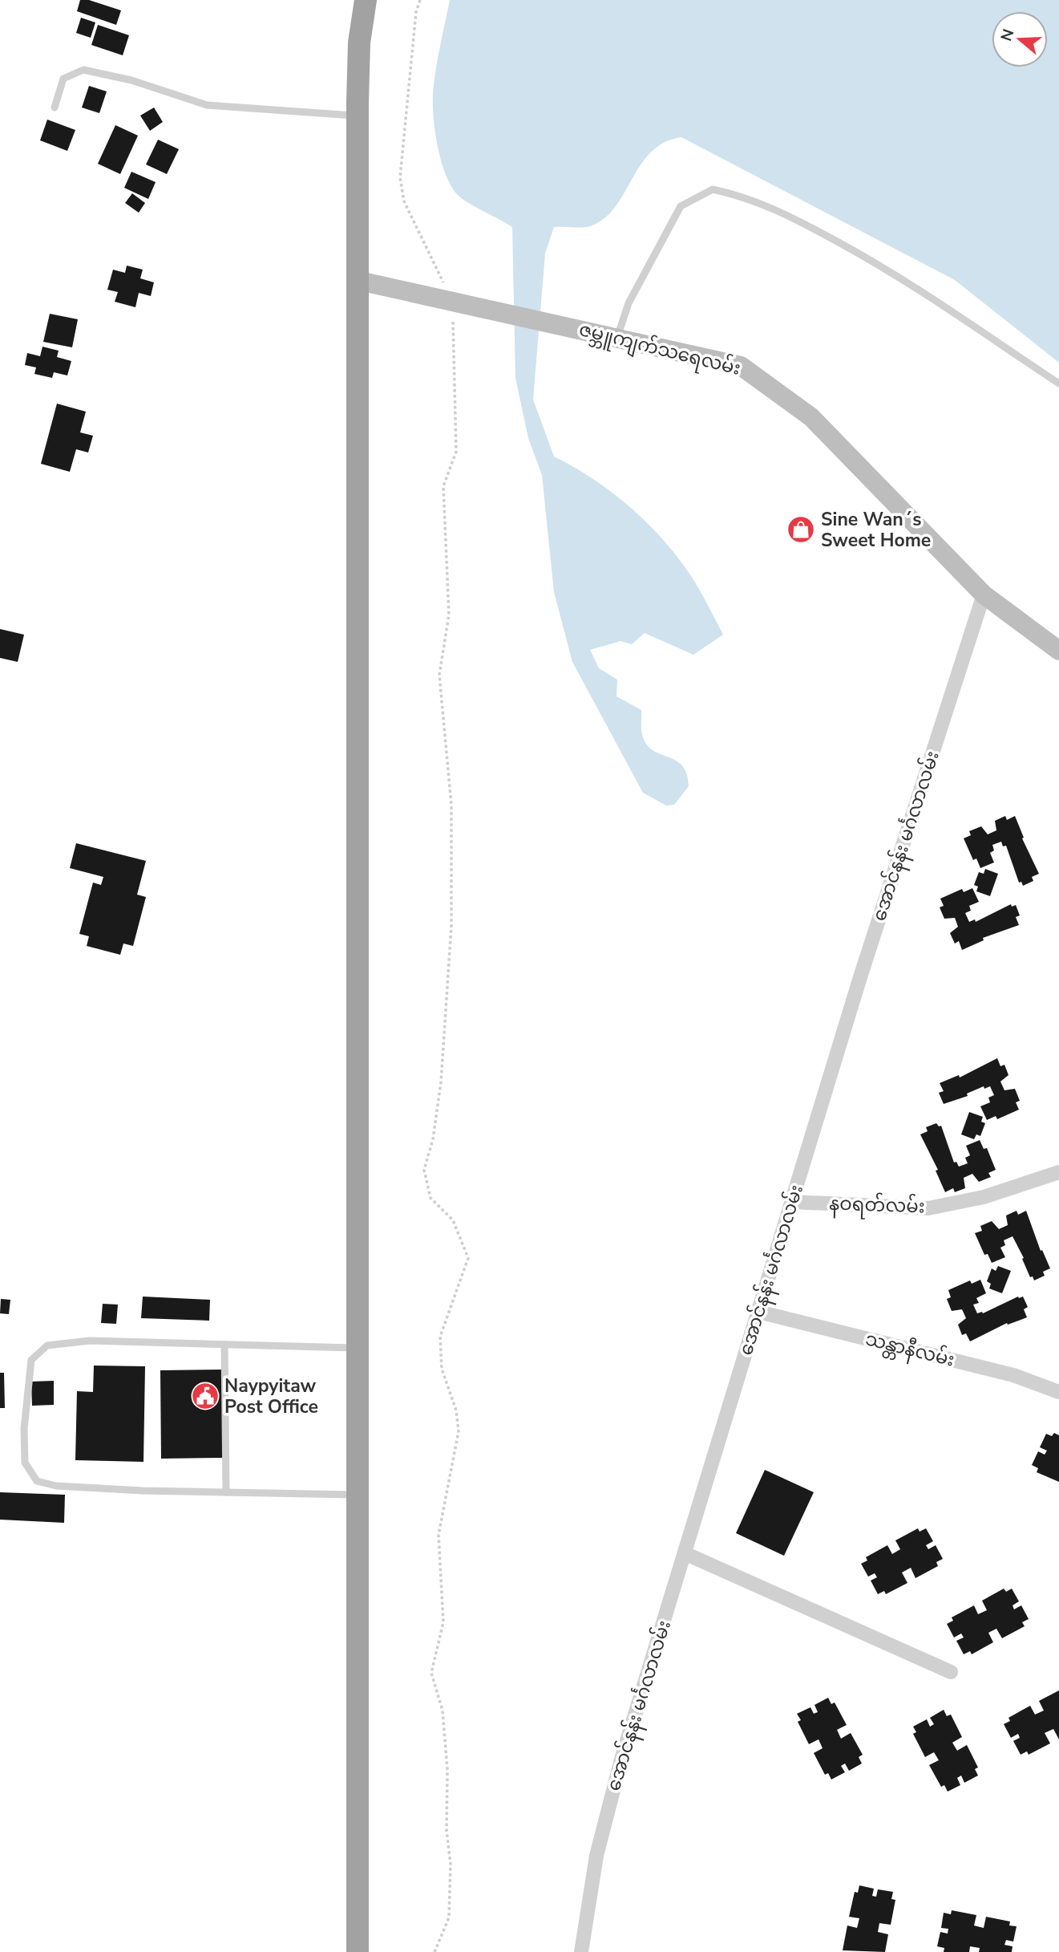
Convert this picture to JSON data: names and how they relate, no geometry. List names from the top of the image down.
{
  "streets": {
    "main road": ["ဇမ္ဘူကျက်သရေလမ်း"],
    "street": ["အောင်နန်း မင်္ဂလာလမ်း", "နဝရတ်လမ်း", "သန္တာနီလမ်း"]
  },
  "crossings": [
    ["ဇမ္ဘူကျက်သရေလမ်း", "အောင်နန်း မင်္ဂလာလမ်း"],
    ["အောင်နန်း မင်္ဂလာလမ်း", "နဝရတ်လမ်း"],
    ["အောင်နန်း မင်္ဂလာလမ်း", "သန္တာနီလမ်း"]
  ],
  "places": {
    "shop": ["Sine Wan´s Sweet Home"],
    "public building": ["Naypyitaw Post Office"]
  },
  "north": "left"
}
